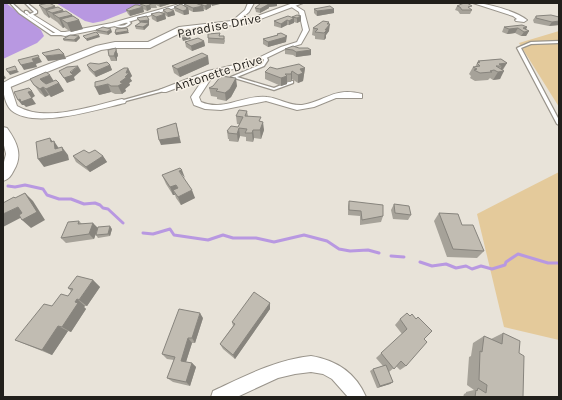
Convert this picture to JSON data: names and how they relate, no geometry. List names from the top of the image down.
{
  "streets": {
    "street": ["Paradise Drive", "Antonette Drive"]
  },
  "crossings": [
    ["Paradise Drive", "Antonette Drive"]
  ]
}
